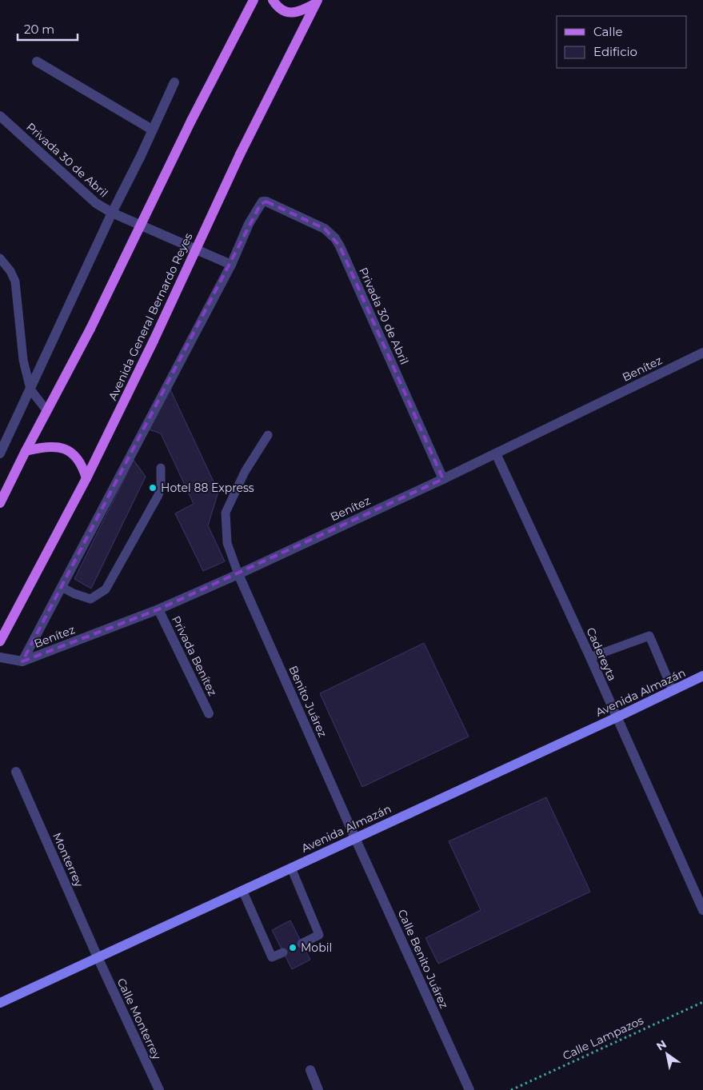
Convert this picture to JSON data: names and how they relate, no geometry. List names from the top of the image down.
{
  "streets": {
    "main road": ["Avenida General Bernardo Reyes", "Avenida Almazán"],
    "street": [
      "Privada 30 de Abril",
      "Benítez",
      "Cadereyta",
      "Privada Benítez",
      "Benito Juárez",
      "Monterrey",
      "Calle Benito Juárez",
      "Calle Monterrey"
    ],
    "path": ["Calle Lampazos"]
  },
  "crossings": [
    ["Privada 30 de Abril", "Benítez"],
    ["Benítez", "Cadereyta"],
    ["Benítez", "Privada Benítez"],
    ["Benítez", "Benito Juárez"],
    ["Cadereyta", "Avenida Almazán"],
    ["Avenida Almazán", "Benito Juárez"],
    ["Avenida Almazán", "Monterrey"],
    ["Avenida Almazán", "Calle Benito Juárez"],
    ["Avenida Almazán", "Calle Monterrey"],
    ["Benito Juárez", "Calle Benito Juárez"],
    ["Monterrey", "Calle Monterrey"]
  ],
  "places": ["Hotel 88 Express", "Mobil"],
  "legend": ["Calle", "Edificio"],
  "scale_bar": "20 m",
  "north": "top left"
}
